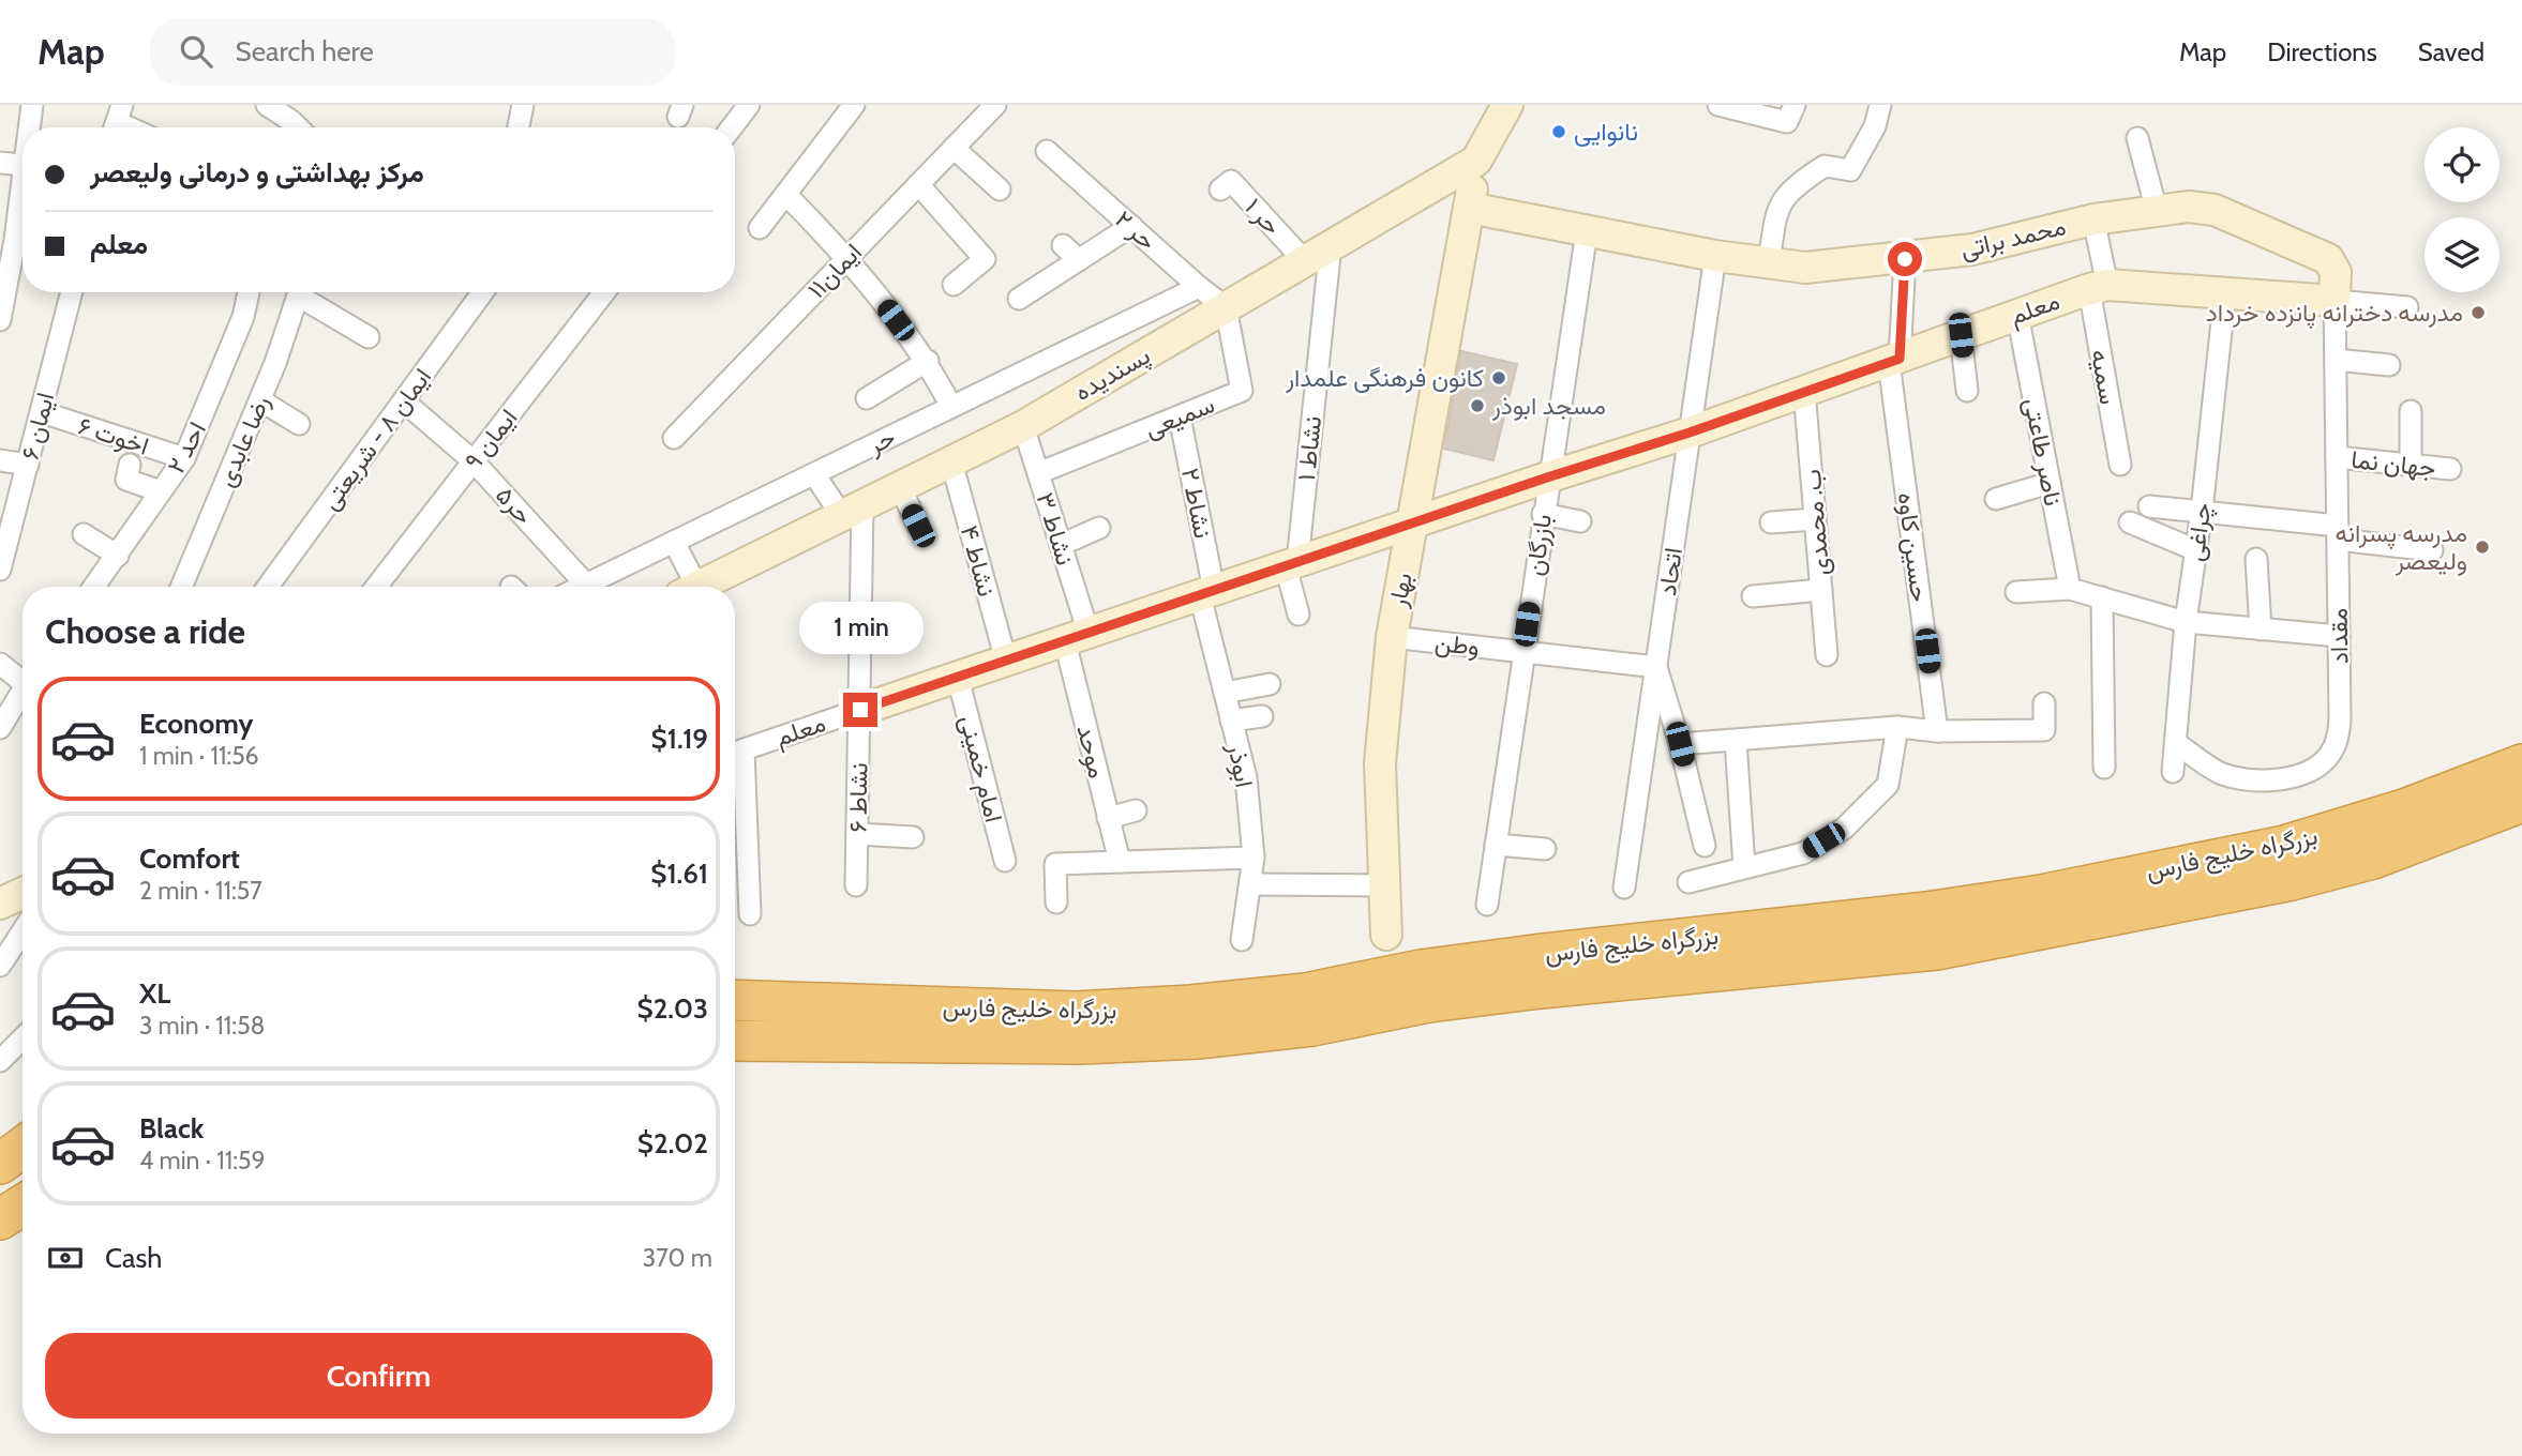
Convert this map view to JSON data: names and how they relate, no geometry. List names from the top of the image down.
{
  "streets": {
    "highway": ["بزرگراه خلیج فارس"],
    "street": [
      "حر ۱",
      "حر ۲",
      "محمد براتی",
      "ایمان۱۱",
      "معلم",
      "پسندیده",
      "سمیه",
      "سمیعی",
      "ایمان ۶",
      "اخوت ۶",
      "ایمان ۸ - شریعتی",
      "ایمان ۹",
      "رضا عابدی",
      "حر",
      "احد ۲",
      "نشاط ۱",
      "ناصر طاعتی",
      "جهان نما",
      "نشاط ۲",
      "حر۵",
      "ب. محمدی",
      "نشاط ۳",
      "چراغی",
      "بازرگان",
      "حسین کاوه",
      "نشاط ۴",
      "اتحاد",
      "بهار",
      "مقداد",
      "وطن",
      "موحد",
      "ابوذر",
      "امام خمینی",
      "نشاط ۶"
    ]
  },
  "crossings": [
    ["حر ۱", "پسندیده"],
    ["حر ۲", "پسندیده"],
    ["حر ۲", "سمیعی"],
    ["حر ۲", "حر"],
    ["محمد براتی", "معلم"],
    ["محمد براتی", "سمیه"],
    ["محمد براتی", "بازرگان"],
    ["محمد براتی", "حسین کاوه"],
    ["محمد براتی", "اتحاد"],
    ["محمد براتی", "بهار"],
    ["محمد براتی", "مقداد"],
    ["معلم", "سمیه"],
    ["معلم", "نشاط ۱"],
    ["معلم", "ناصر طاعتی"],
    ["معلم", "نشاط ۲"],
    ["معلم", "ب. محمدی"],
    ["معلم", "نشاط ۳"],
    ["معلم", "چراغی"],
    ["معلم", "بازرگان"],
    ["معلم", "حسین کاوه"],
    ["معلم", "نشاط ۴"],
    ["معلم", "اتحاد"],
    ["معلم", "بهار"],
    ["معلم", "مقداد"],
    ["معلم", "موحد"],
    ["معلم", "ابوذر"],
    ["معلم", "امام خمینی"],
    ["معلم", "نشاط ۶"],
    ["پسندیده", "سمیعی"],
    ["پسندیده", "نشاط ۱"],
    ["پسندیده", "نشاط ۳"],
    ["پسندیده", "نشاط ۴"],
    ["پسندیده", "بهار"],
    ["پسندیده", "نشاط ۶"],
    ["سمیعی", "نشاط ۲"],
    ["سمیعی", "نشاط ۳"],
    ["ایمان ۶", "اخوت ۶"],
    ["اخوت ۶", "احد ۲"],
    ["ایمان ۸ - شریعتی", "حر۵"],
    ["ایمان ۹", "حر۵"],
    ["حر", "حر۵"],
    ["جهان نما", "مقداد"],
    ["نشاط ۲", "ابوذر"],
    ["نشاط ۳", "موحد"],
    ["چراغی", "مقداد"],
    ["بازرگان", "وطن"],
    ["اتحاد", "وطن"],
    ["بهار", "وطن"]
  ],
  "places": [
    "نانوایی",
    "مدرسه دخترانه پانزده خرداد",
    "کانون فرهنگی علمدار",
    "مسجد ابوذر",
    "مدرسه پسرانه ولیعصر"
  ],
  "page": {
    "header": "Map",
    "search": "Search here",
    "nav": ["Map", "Directions", "Saved"],
    "banner": ["مرکز بهداشتی و درمانی ولیعصر", "معلم"],
    "heading": "Choose a ride",
    "bubble": "1 min",
    "list": [
      {
        "name": "Economy",
        "note": "1 min · 11:56",
        "value": "$1.19"
      },
      {
        "name": "Comfort",
        "note": "2 min · 11:57",
        "value": "$1.61"
      },
      {
        "name": "XL",
        "note": "3 min · 11:58",
        "value": "$2.03"
      },
      {
        "name": "Black",
        "note": "4 min · 11:59",
        "value": "$2.02"
      }
    ],
    "pay": ["Cash", "370 m"],
    "buttons": "Confirm"
  }
}
